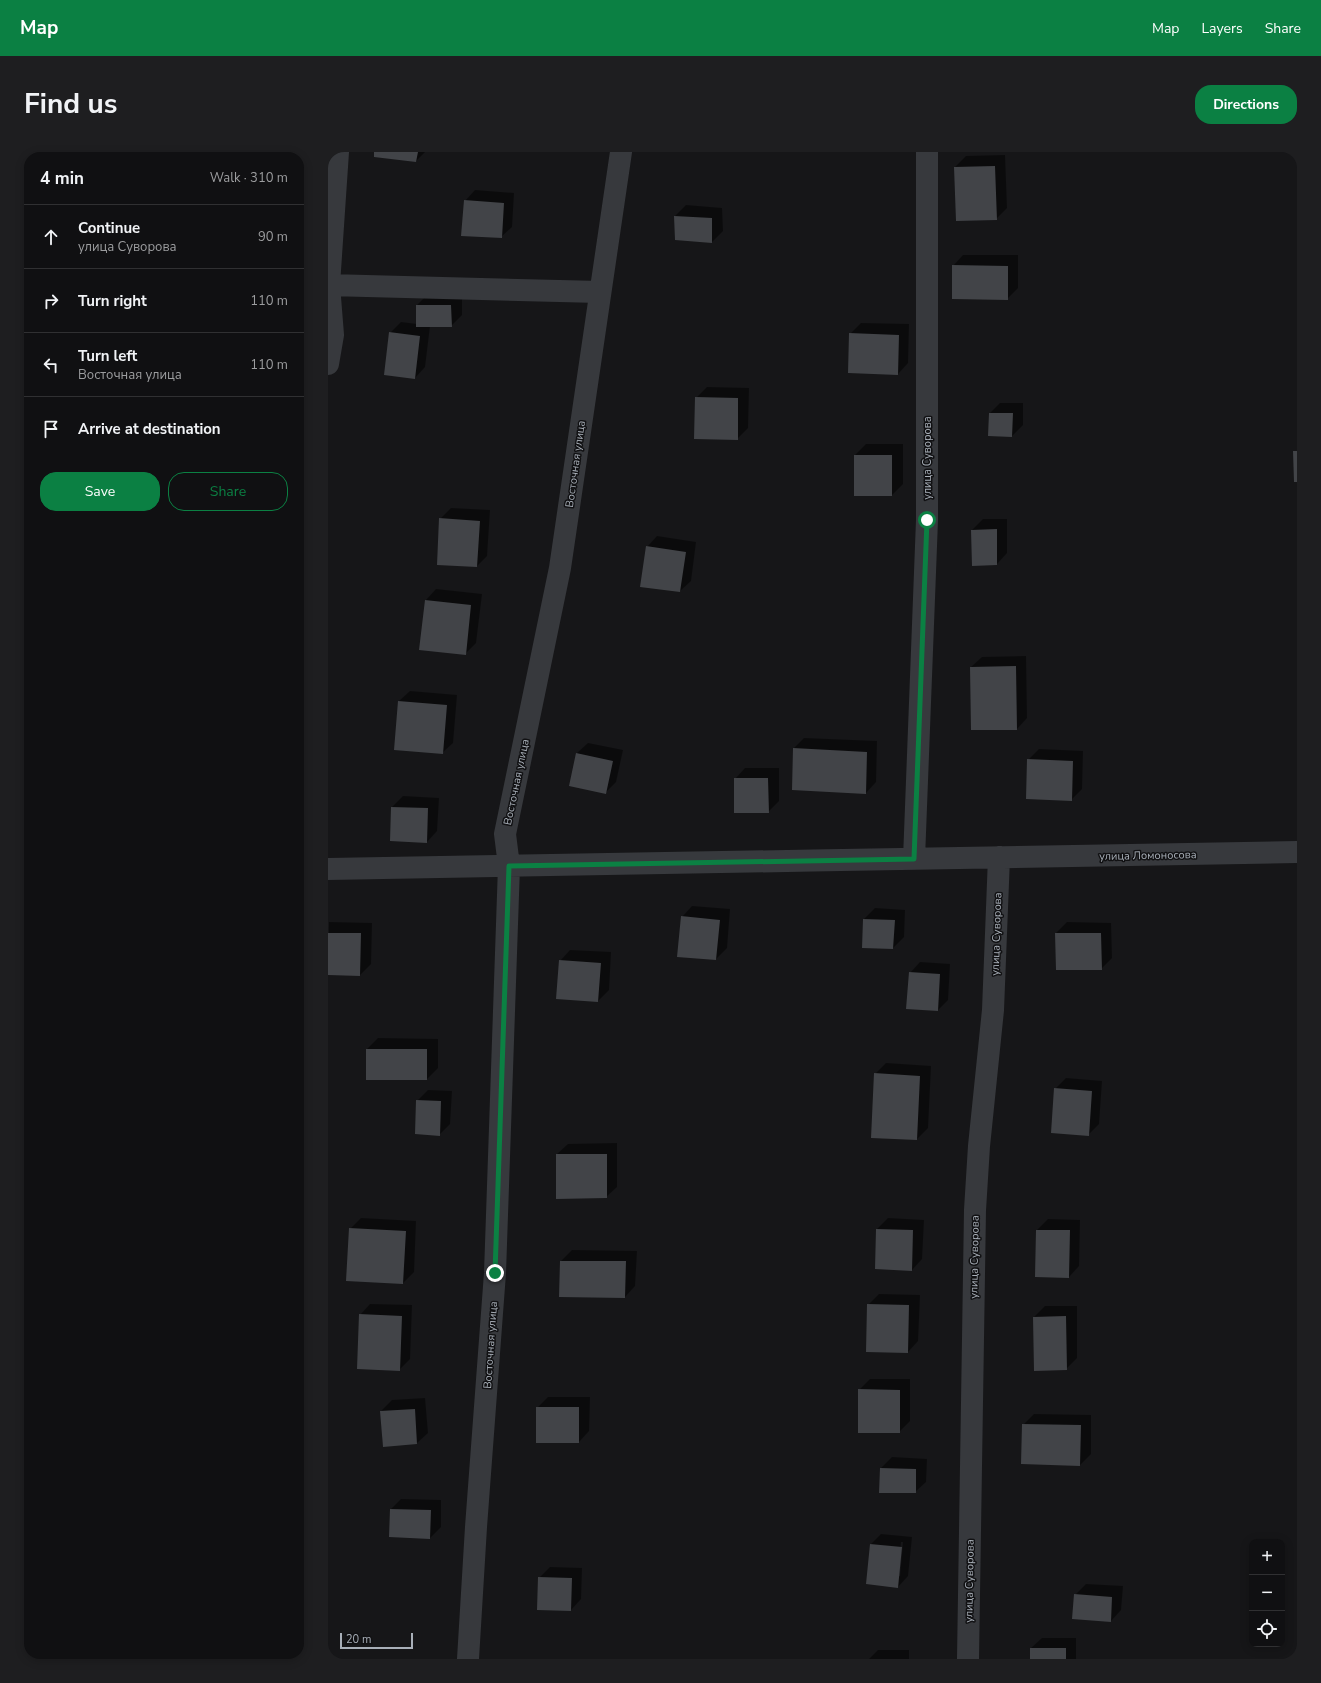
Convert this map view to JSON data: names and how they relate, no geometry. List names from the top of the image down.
{
  "streets": {
    "street": ["улица Суворова", "Восточная улица", "улица Ломоносова"]
  },
  "crossings": [
    ["улица Суворова", "улица Ломоносова"],
    ["Восточная улица", "улица Ломоносова"]
  ],
  "scale_bar": "20 m",
  "page": {
    "header": "Map",
    "nav": ["Map", "Layers", "Share"],
    "title": "Find us",
    "buttons": [
      "Directions",
      ["Save", "Share"]
    ],
    "heading": ["4 min", "Walk · 310 m"],
    "list": [
      ["Continue", "улица Суворова", "90 m"],
      ["Turn right", "110 m"],
      ["Turn left", "Восточная улица", "110 m"],
      "Arrive at destination"
    ],
    "map_buttons": ["+", "−"],
    "scale": "20 m"
  }
}
